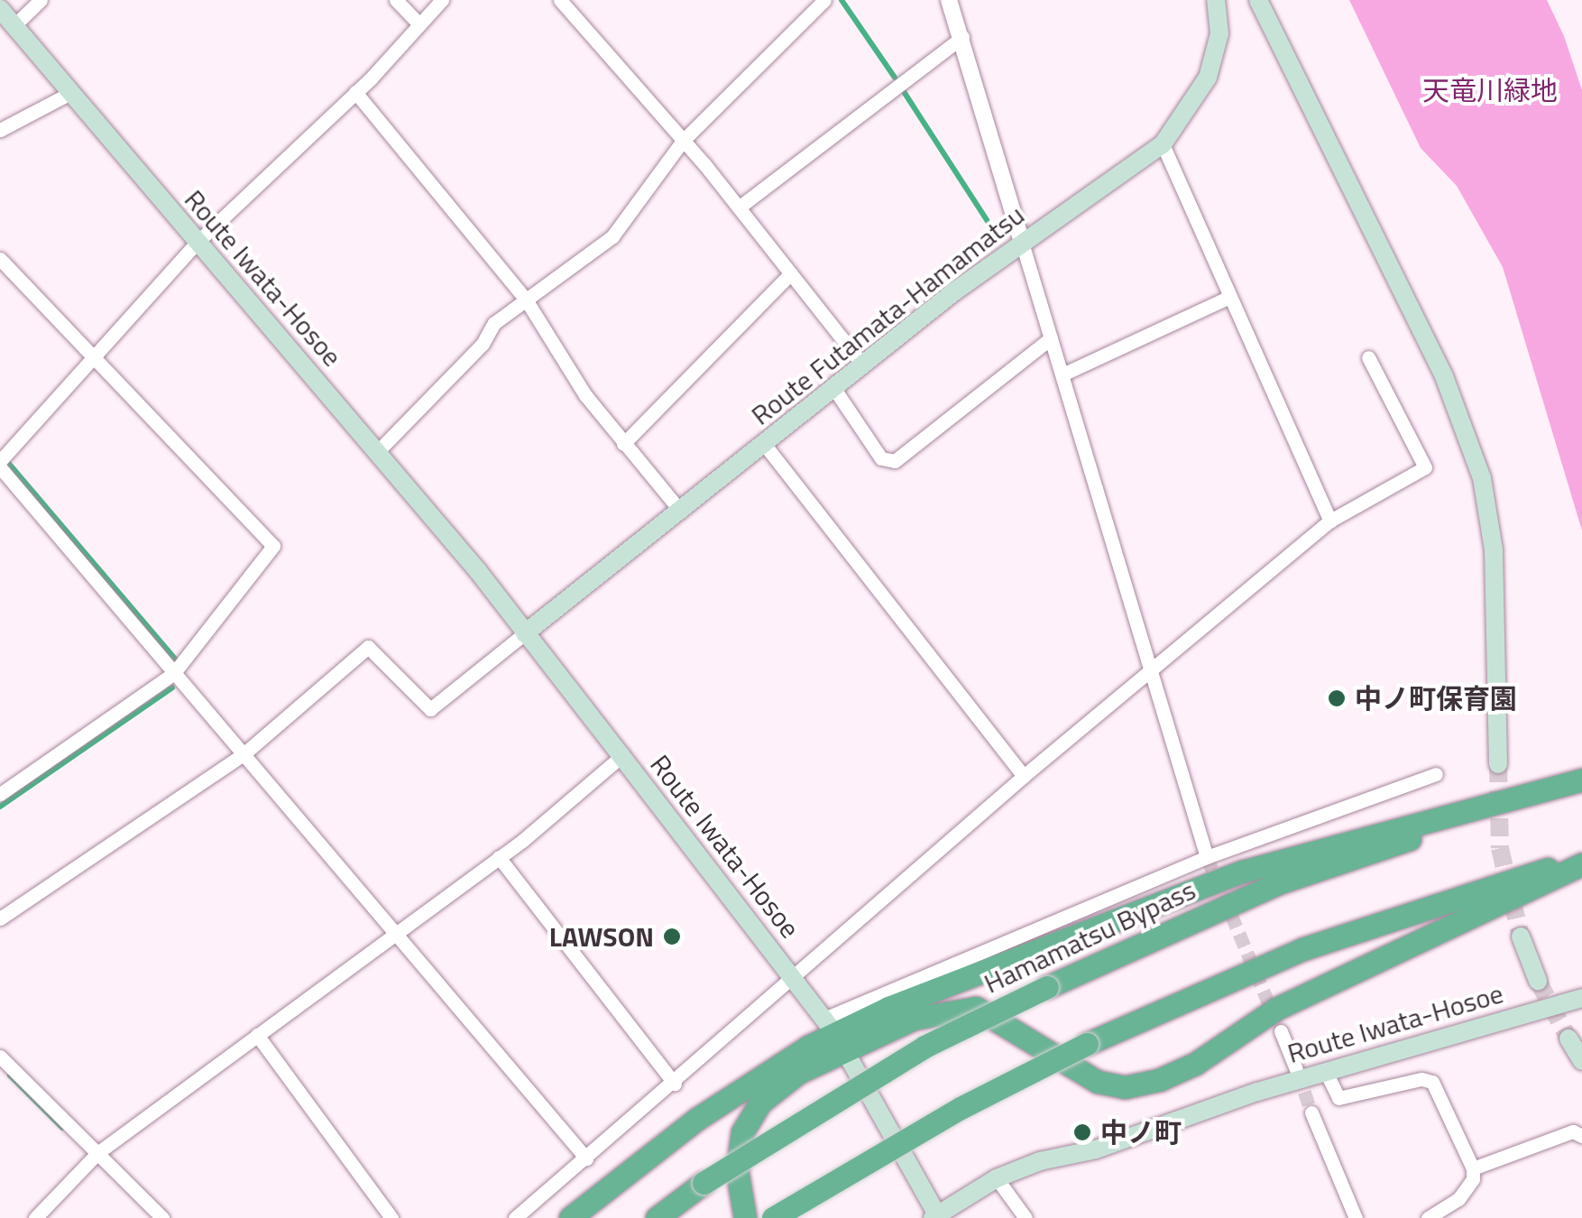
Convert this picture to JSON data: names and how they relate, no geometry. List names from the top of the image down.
{
  "streets": {
    "highway": ["Hamamatsu Bypass"],
    "main road": ["Route Iwata-Hosoe", "Route Futamata-Hamamatsu"]
  },
  "crossings": [
    ["Route Iwata-Hosoe", "Route Futamata-Hamamatsu"]
  ],
  "parks": ["天竜川緑地"],
  "places": ["中ノ町保育園", "LAWSON", "中ノ町"]
}
